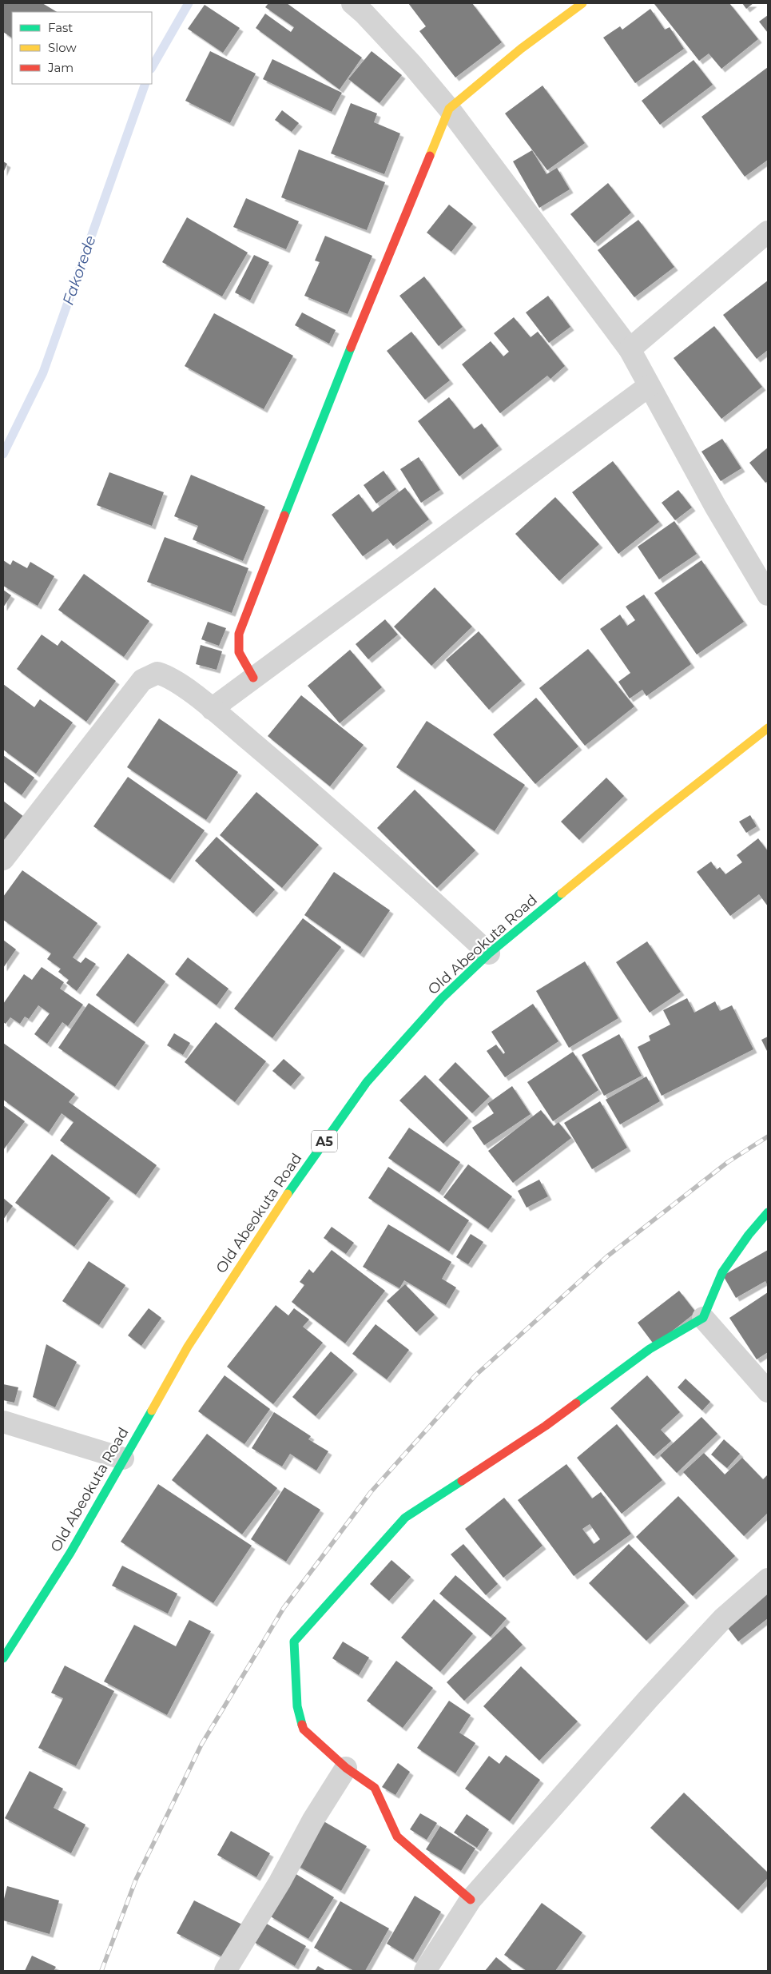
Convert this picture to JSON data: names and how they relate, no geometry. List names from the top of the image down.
{
  "streets": {
    "main road": ["Old Abeokuta Road", "A5"]
  },
  "water": ["Fakorede"],
  "legend": ["Fast", "Slow", "Jam"]
}
